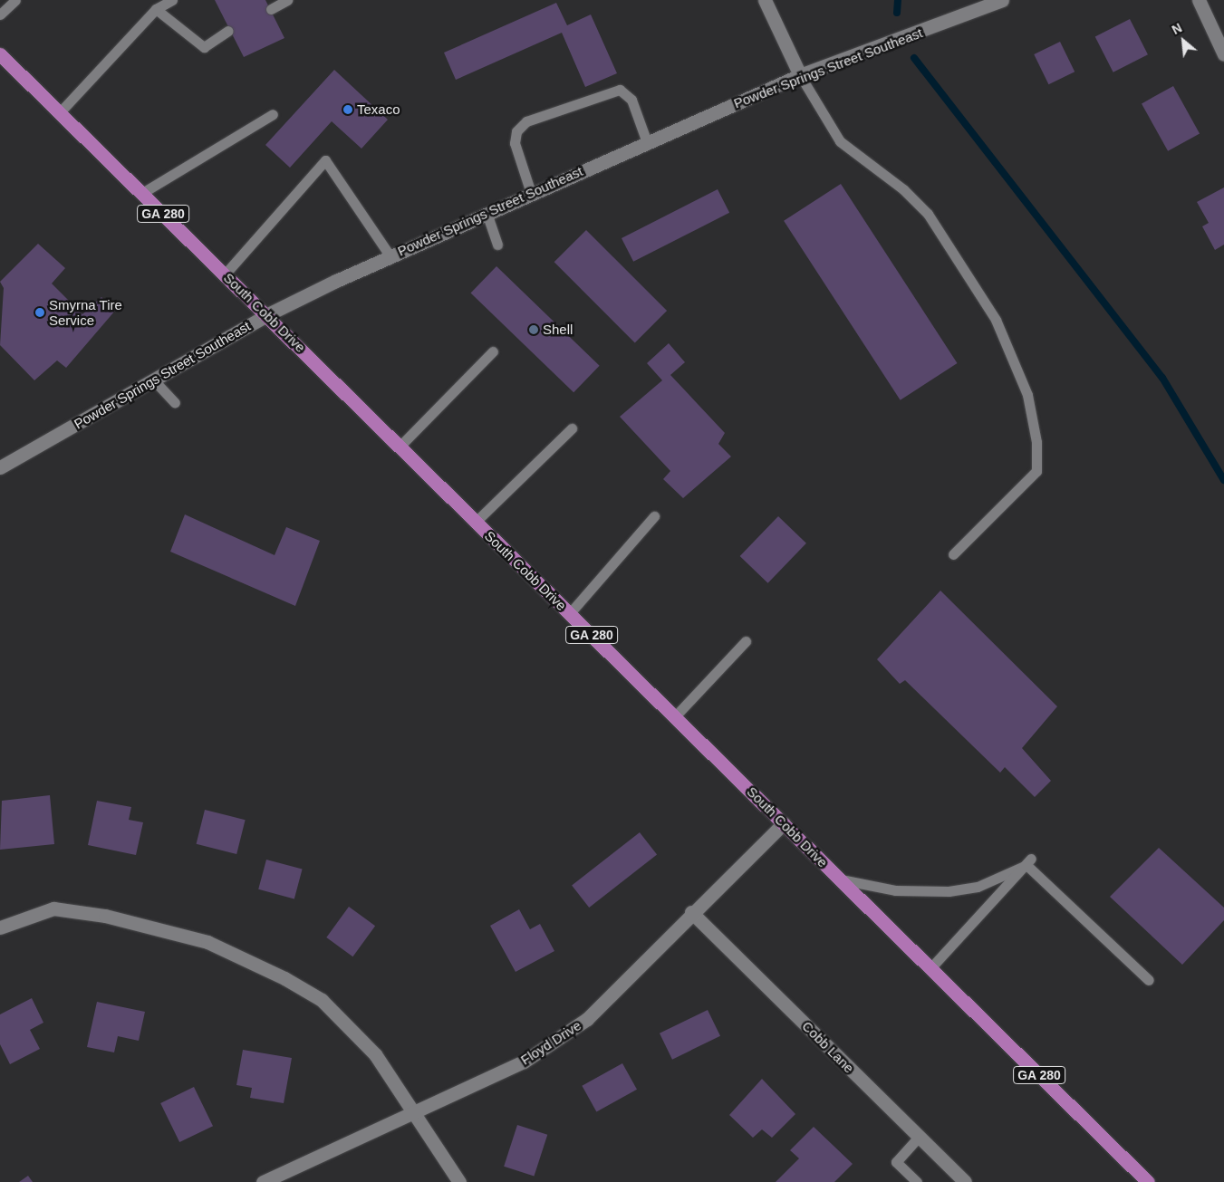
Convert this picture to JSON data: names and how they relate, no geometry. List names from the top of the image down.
{
  "streets": {
    "main road": ["GA 280", "South Cobb Drive"],
    "street": ["Powder Springs Street Southeast", "Floyd Drive", "Cobb Lane"]
  },
  "crossings": [
    ["Powder Springs Street Southeast", "South Cobb Drive"],
    ["South Cobb Drive", "Floyd Drive"],
    ["Floyd Drive", "Cobb Lane"]
  ],
  "places": ["Texaco", "Smyrna Tire Service", "Shell"],
  "north": "top left"
}
